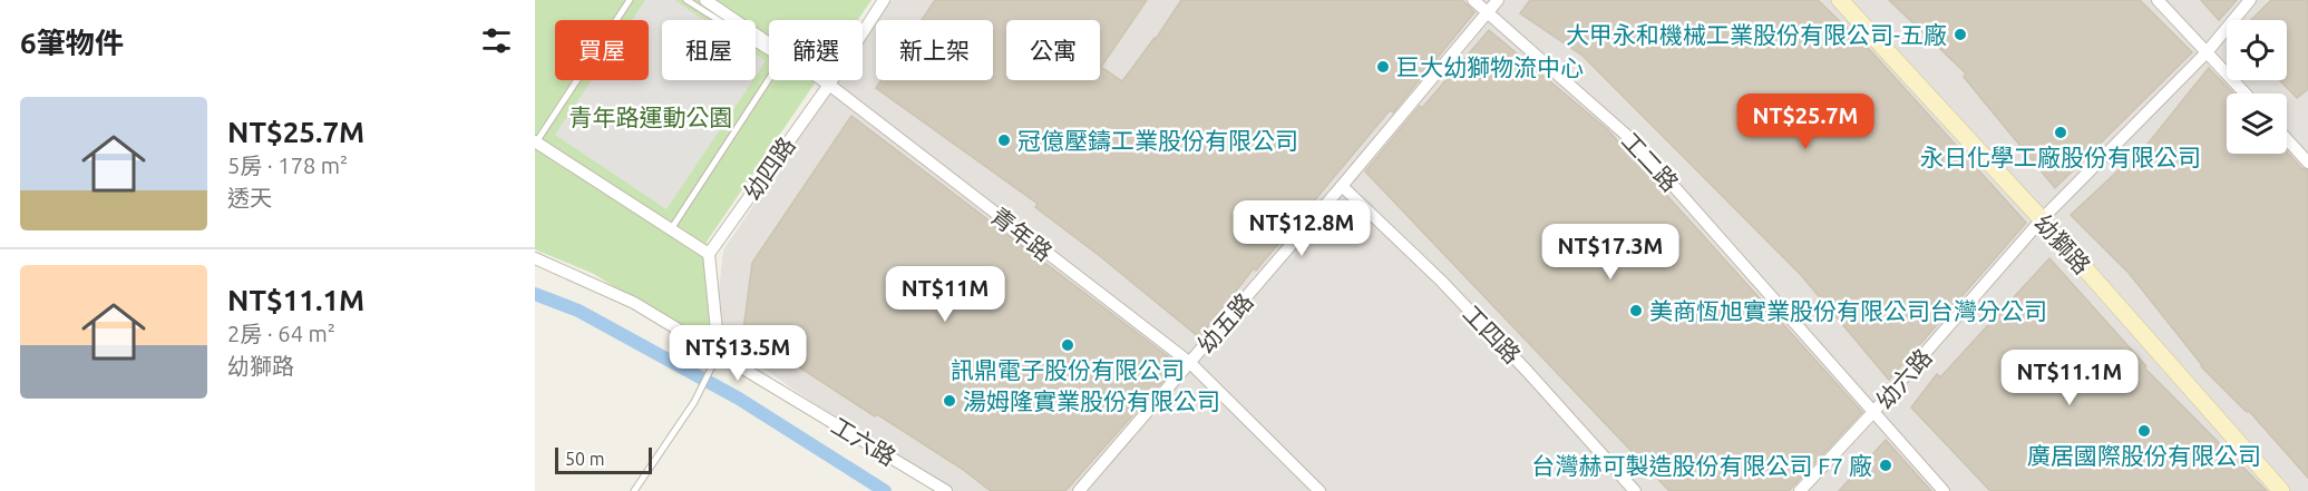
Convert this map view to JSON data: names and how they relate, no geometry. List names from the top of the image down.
{
  "streets": {
    "street": [
      "工二路",
      "幼四路",
      "青年路",
      "幼獅路",
      "幼五路",
      "工四路",
      "幼六路",
      "工六路"
    ]
  },
  "crossings": [
    ["工二路", "幼五路"],
    ["工二路", "幼六路"],
    ["幼四路", "青年路"],
    ["青年路", "幼五路"],
    ["幼獅路", "幼六路"],
    ["幼五路", "工四路"]
  ],
  "parks": ["青年路運動公園"],
  "places": [
    "大甲永和機械工業股份有限公司-五廠",
    "巨大幼獅物流中心",
    "永日化學工廠股份有限公司",
    "冠億壓鑄工業股份有限公司",
    "美商恆旭實業股份有限公司台灣分公司",
    "訊鼎電子股份有限公司",
    "湯姆隆實業股份有限公司",
    "廣居國際股份有限公司",
    "台灣赫可製造股份有限公司 F7 廠"
  ],
  "scale_bar": "50 m",
  "page": {
    "heading": "6筆物件",
    "chip": [
      "買屋",
      "租屋",
      "篩選",
      "新上架",
      "公寓"
    ],
    "list": [
      {
        "name": "NT$25.7M",
        "note": "5房 · 178 m² · 透天"
      },
      {
        "name": "NT$11.1M",
        "note": "2房 · 64 m² · 幼獅路"
      }
    ],
    "price": [
      "NT$25.7M",
      "NT$12.8M",
      "NT$17.3M",
      "NT$11M",
      "NT$13.5M",
      "NT$11.1M"
    ],
    "scale": "50 m"
  }
}
